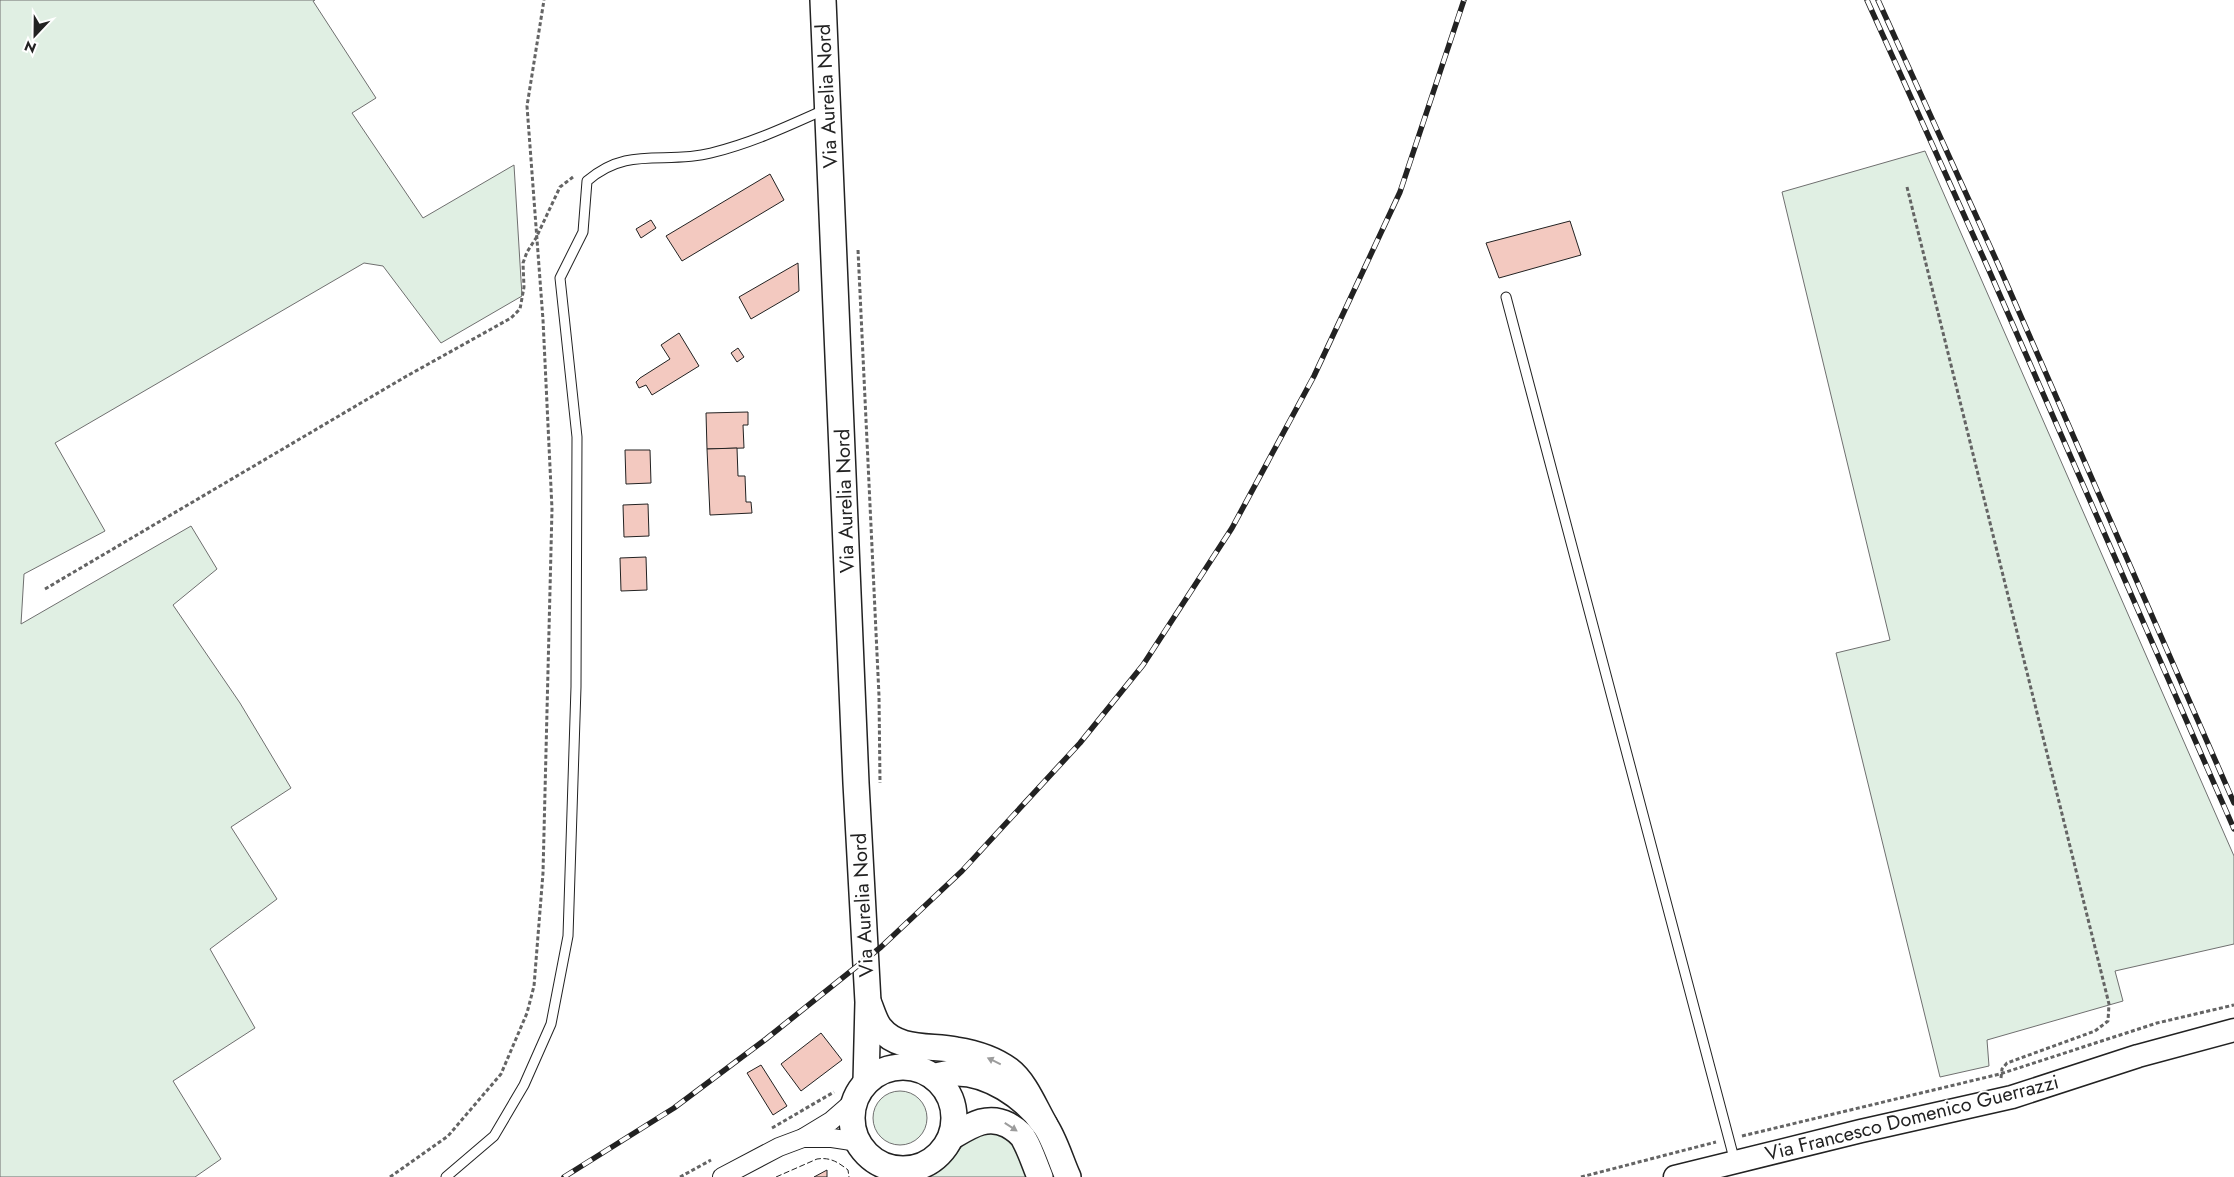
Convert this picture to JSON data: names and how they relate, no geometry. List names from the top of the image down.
{
  "streets": {
    "main road": ["Via Aurelia Nord"],
    "street": ["Via Francesco Domenico Guerrazzi"]
  },
  "north": "bottom"
}
